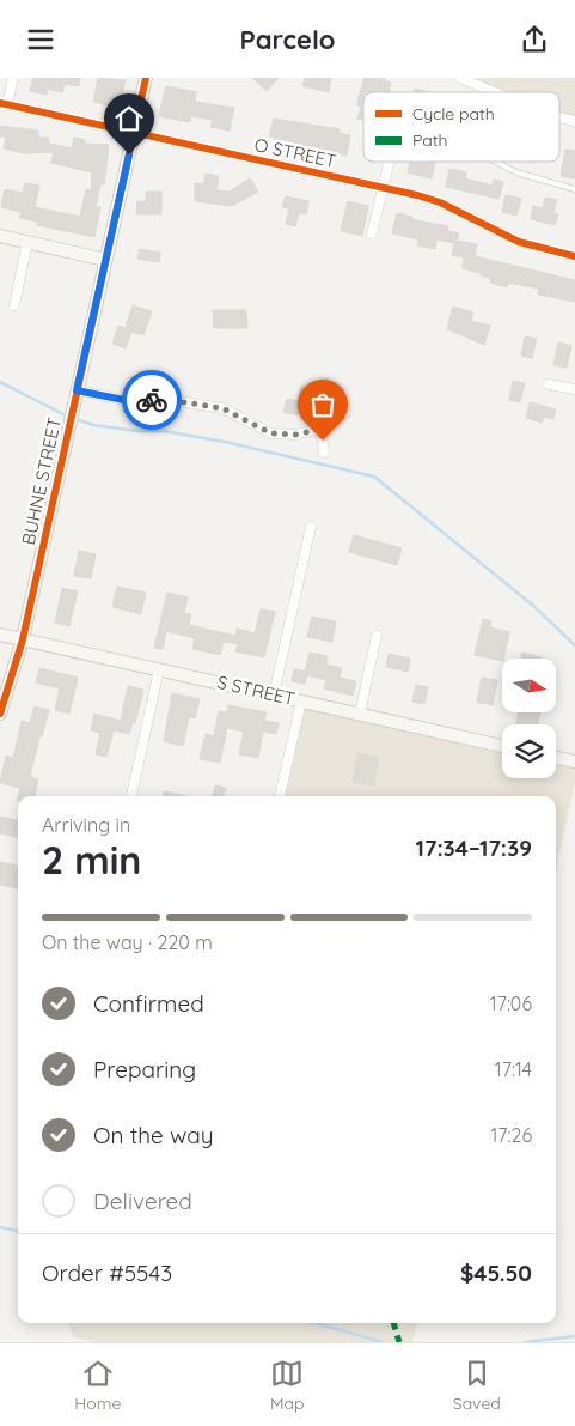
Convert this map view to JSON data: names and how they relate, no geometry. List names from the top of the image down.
{
  "streets": {
    "street": ["O STREET", "BUHNE STREET", "S STREET"]
  },
  "crossings": [
    ["O STREET", "BUHNE STREET"],
    ["BUHNE STREET", "S STREET"]
  ],
  "legend": ["Cycle path", "Path"],
  "north": "right",
  "page": {
    "header": "Parcelo",
    "heading": ["2 min", "Arriving in", "17:34–17:39"],
    "panel": ["Order #5543", "$45.50"],
    "bar": "On the way · 220 m",
    "list": [
      ["Confirmed", "17:06"],
      ["Preparing", "17:14"],
      ["On the way", "17:26"],
      "Delivered"
    ],
    "tabs": ["Home", "Map", "Saved"]
  }
}
